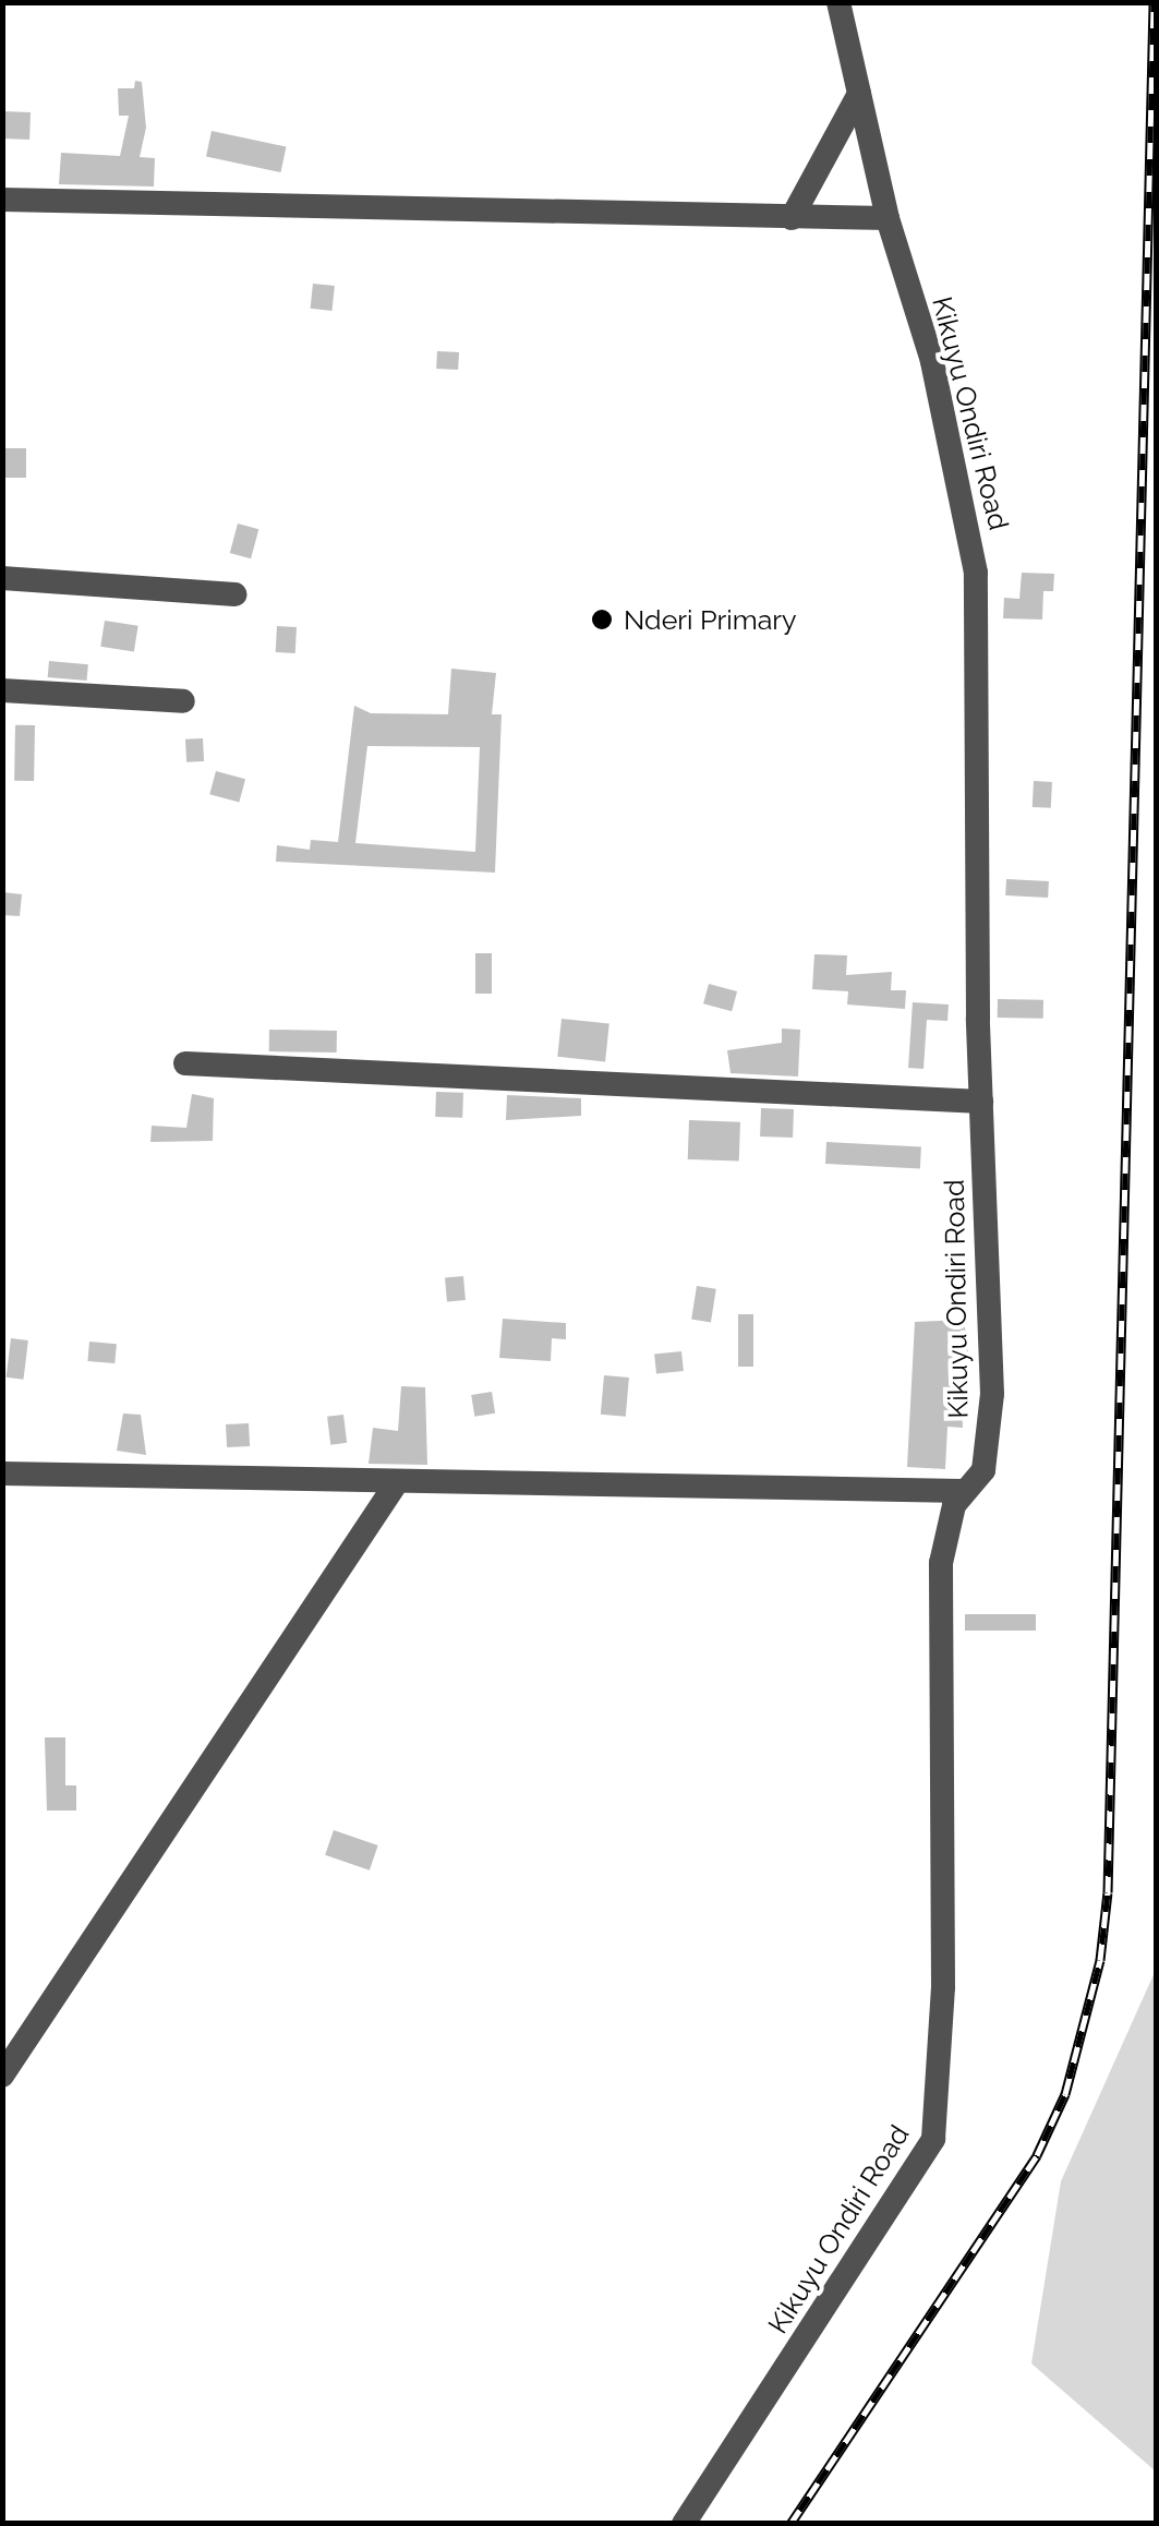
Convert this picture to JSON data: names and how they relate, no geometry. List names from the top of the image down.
{
  "streets": {
    "street": ["Kikuyu Ondiri Road"]
  },
  "places": ["Nderi Primary"]
}
